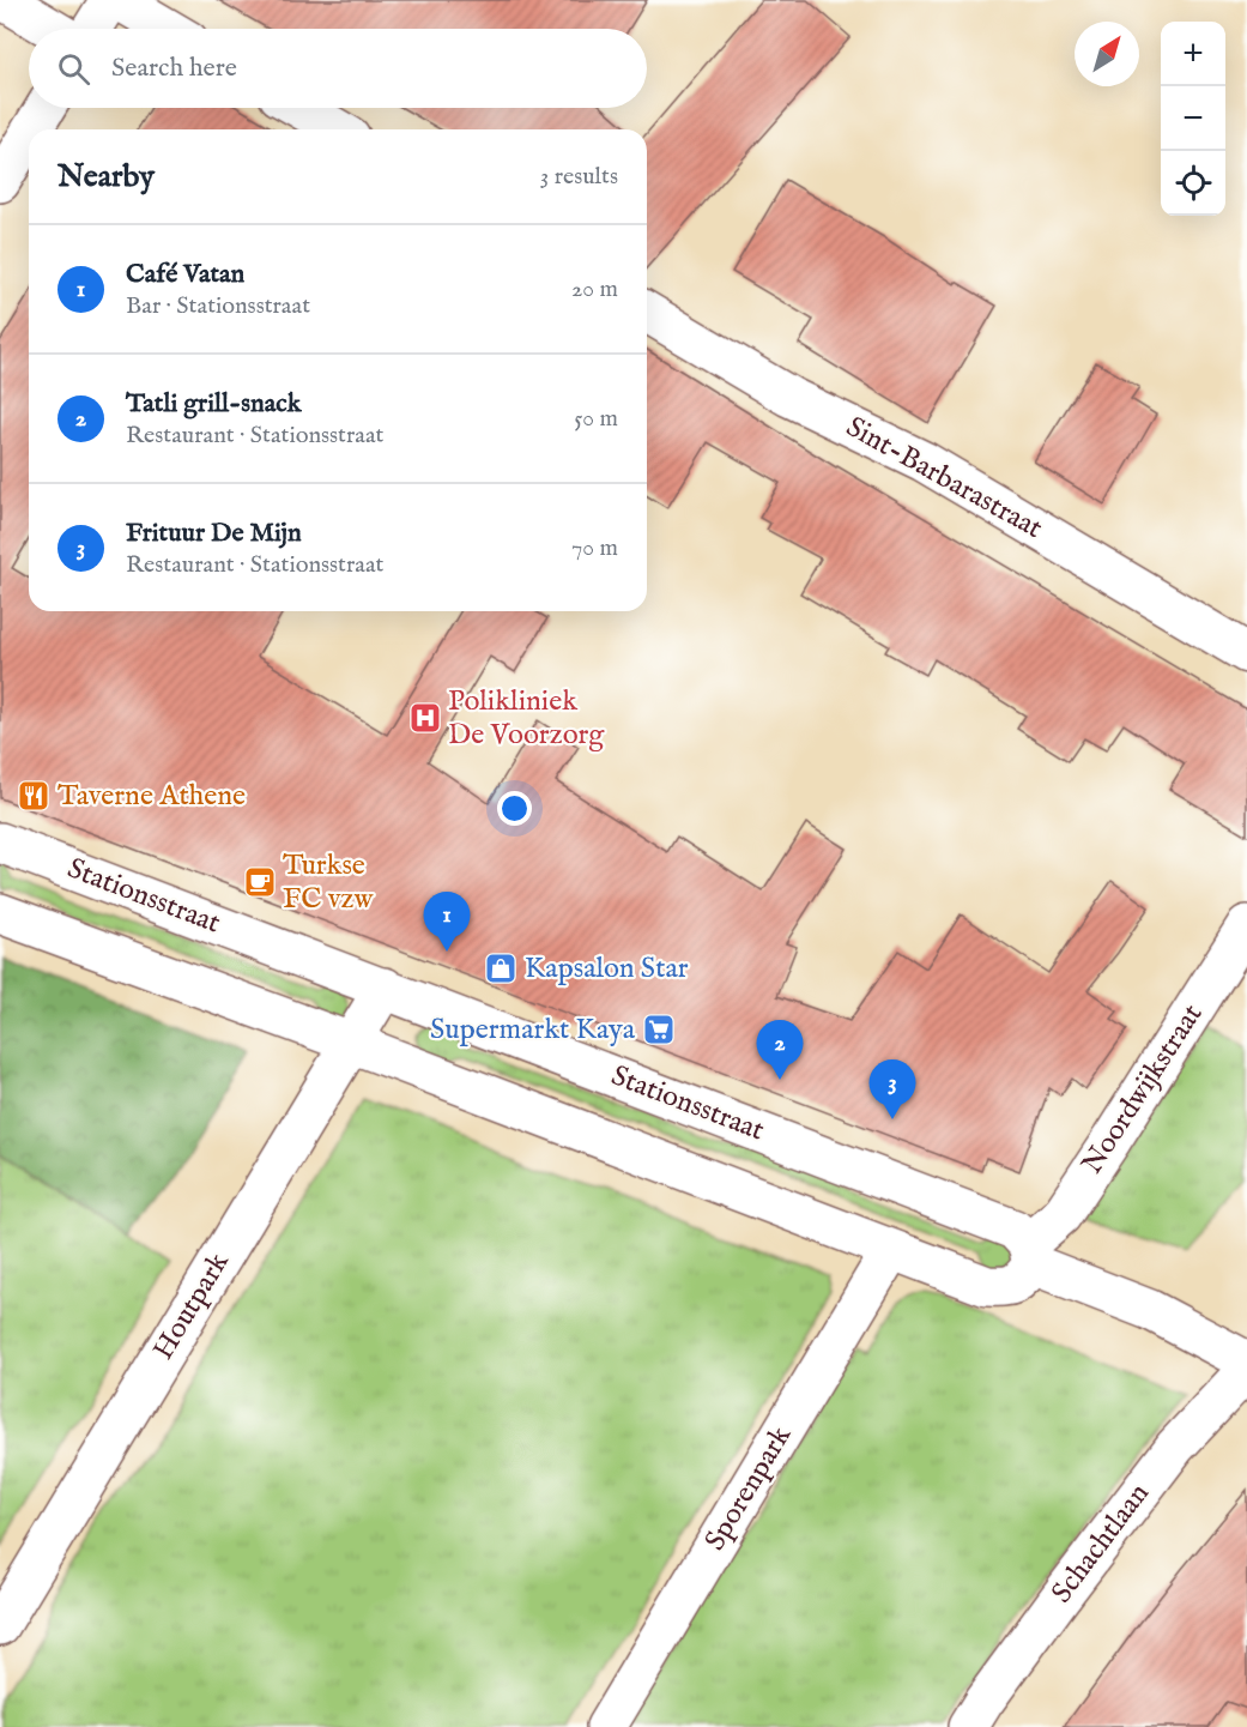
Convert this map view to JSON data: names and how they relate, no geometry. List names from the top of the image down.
{
  "streets": {
    "street": [
      "Sint-Barbarastraat",
      "Stationsstraat",
      "Noordwijkstraat",
      "Houtpark",
      "Sporenpark",
      "Schachtlaan"
    ]
  },
  "crossings": [
    ["Stationsstraat", "Noordwijkstraat"],
    ["Stationsstraat", "Houtpark"]
  ],
  "places": {
    "hospital": ["Polikliniek De Voorzorg"],
    "restaurant": ["Taverne Athene"],
    "cafe": ["Turkse FC vzw"],
    "shop": ["Kapsalon Star"],
    "supermarket": ["Supermarkt Kaya"]
  },
  "north": "top right",
  "page": {
    "map_buttons": ["+", "−"],
    "search": "Search here",
    "heading": ["Nearby", "3 results"],
    "list": [
      {
        "mark": "1",
        "name": "Café Vatan",
        "note": "Bar · Stationsstraat",
        "value": "20 m"
      },
      {
        "mark": "2",
        "name": "Tatli grill-snack",
        "note": "Restaurant · Stationsstraat",
        "value": "50 m"
      },
      {
        "mark": "3",
        "name": "Frituur De Mijn",
        "note": "Restaurant · Stationsstraat",
        "value": "70 m"
      }
    ],
    "pins": ["1", "2", "3"]
  }
}
